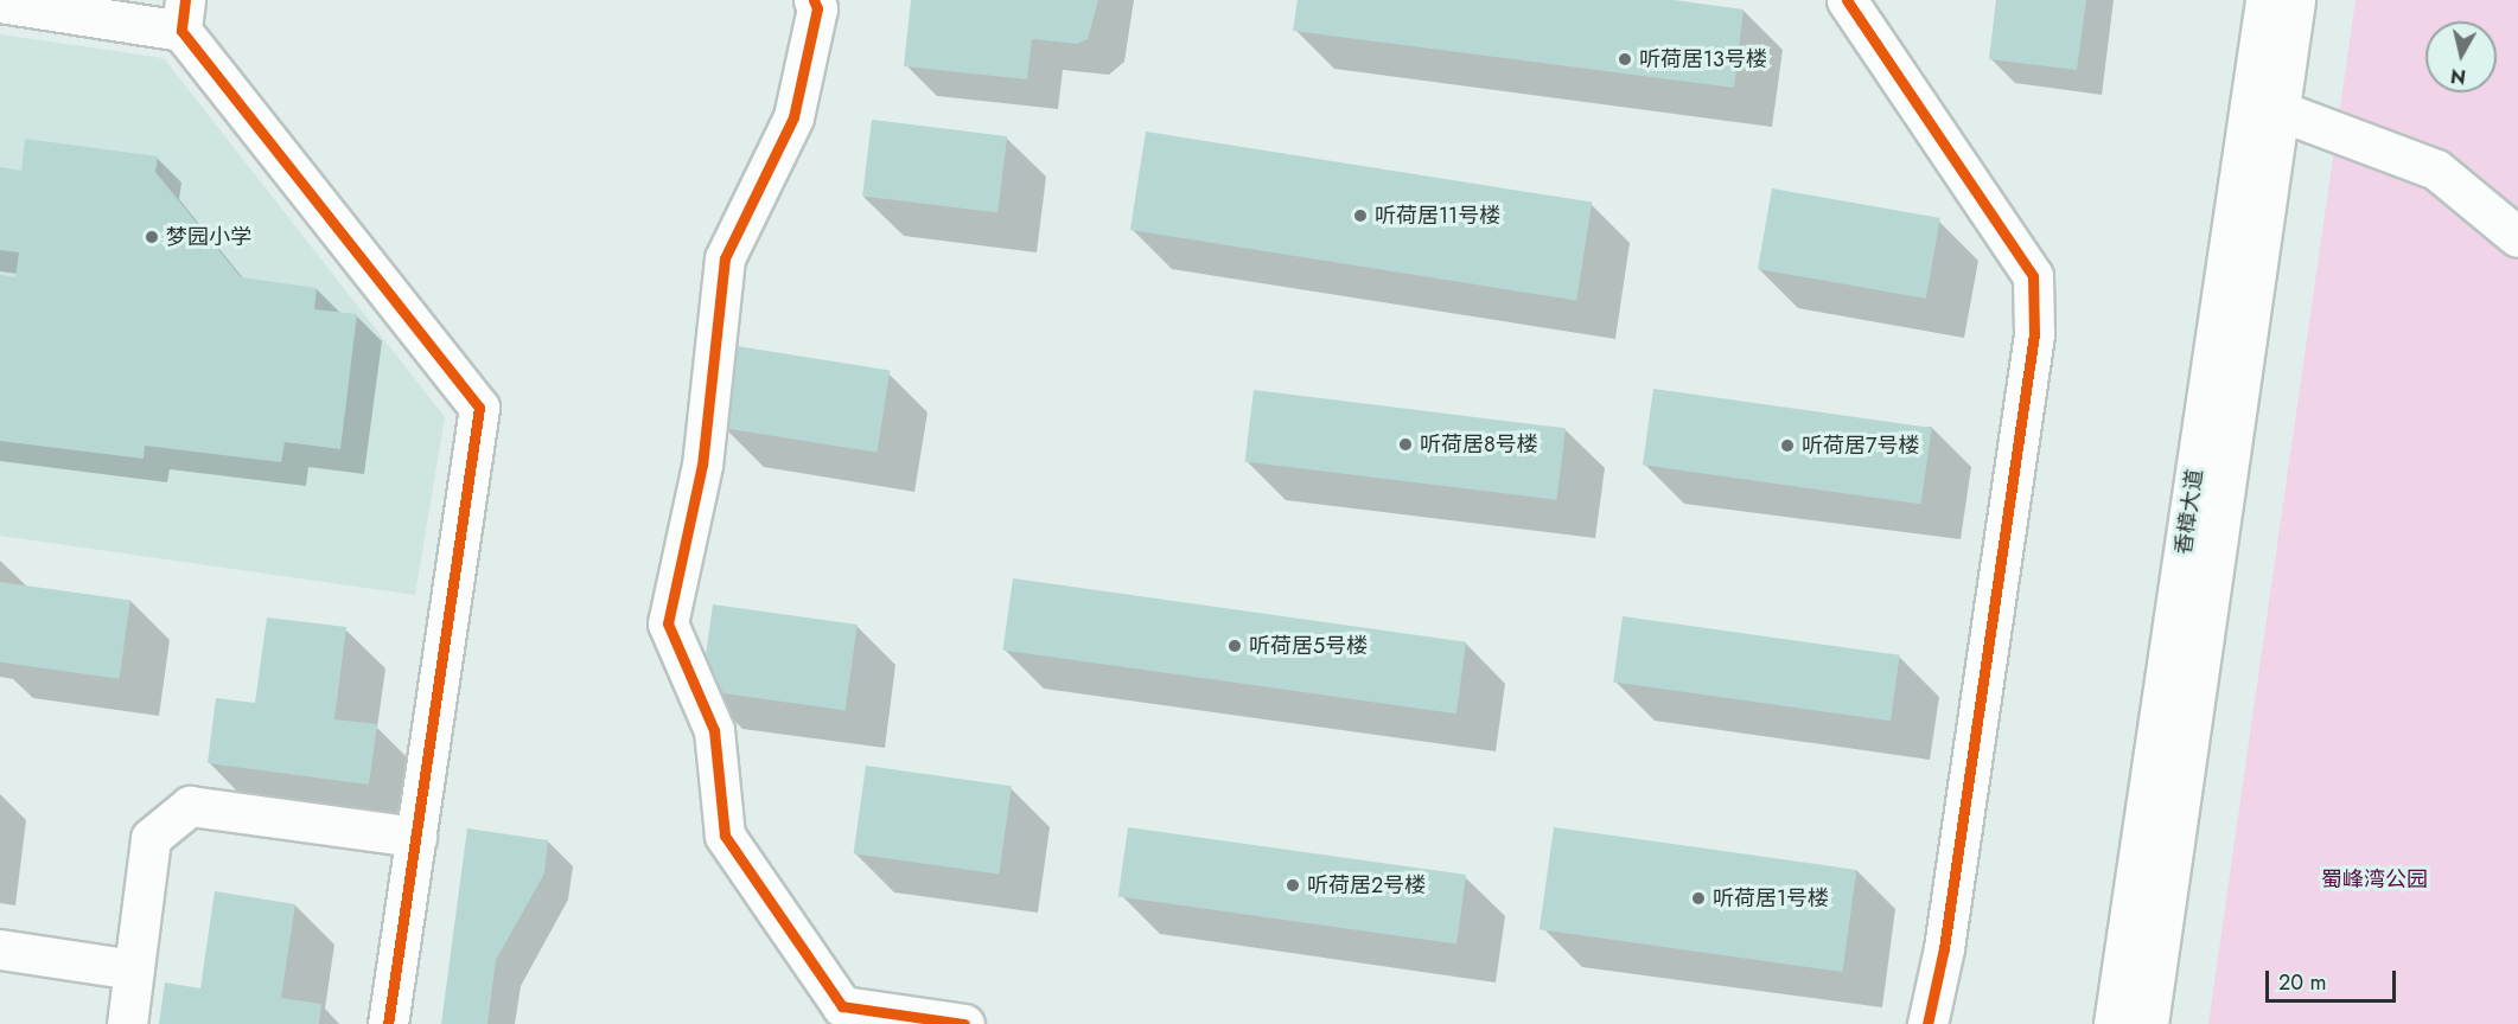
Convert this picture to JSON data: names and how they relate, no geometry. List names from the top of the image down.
{
  "streets": {
    "street": ["香樟大道"]
  },
  "parks": ["蜀峰湾公园"],
  "places": [
    "听荷居13号楼",
    "听荷居11号楼",
    "梦园小学",
    "听荷居8号楼",
    "听荷居7号楼",
    "听荷居5号楼",
    "听荷居2号楼",
    "听荷居1号楼"
  ],
  "scale_bar": "20 m",
  "north": "bottom"
}
